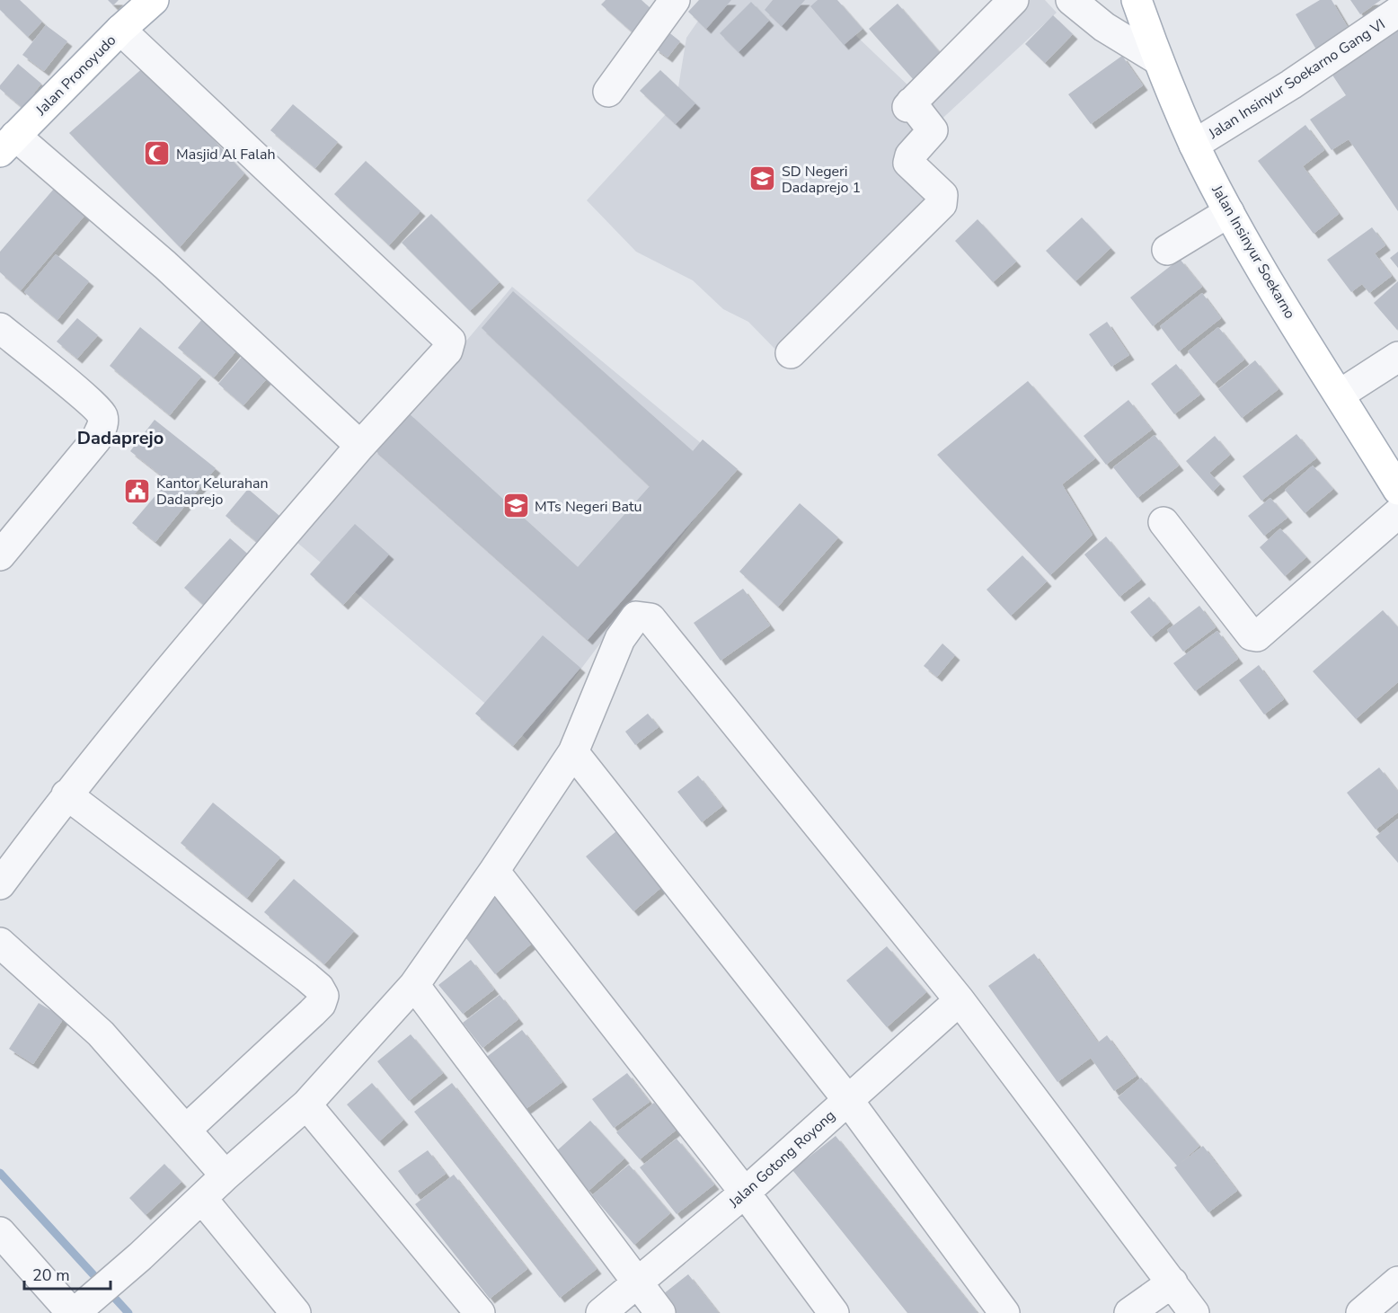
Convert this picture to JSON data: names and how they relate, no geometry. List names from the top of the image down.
{
  "streets": {
    "main road": ["Jalan Pronoyudo", "Jalan Insinyur Soekarno"],
    "street": ["Jalan Insinyur Soekarno Gang VI", "Jalan Gotong Royong"]
  },
  "crossings": [
    ["Jalan Insinyur Soekarno Gang VI", "Jalan Insinyur Soekarno"]
  ],
  "districts": ["Dadaprejo"],
  "places": {
    "mosque": ["Masjid Al Falah"],
    "school or university": ["SD Negeri Dadaprejo 1", "MTs Negeri Batu"],
    "public building": ["Kantor Kelurahan Dadaprejo"]
  },
  "scale_bar": "20 m"
}
